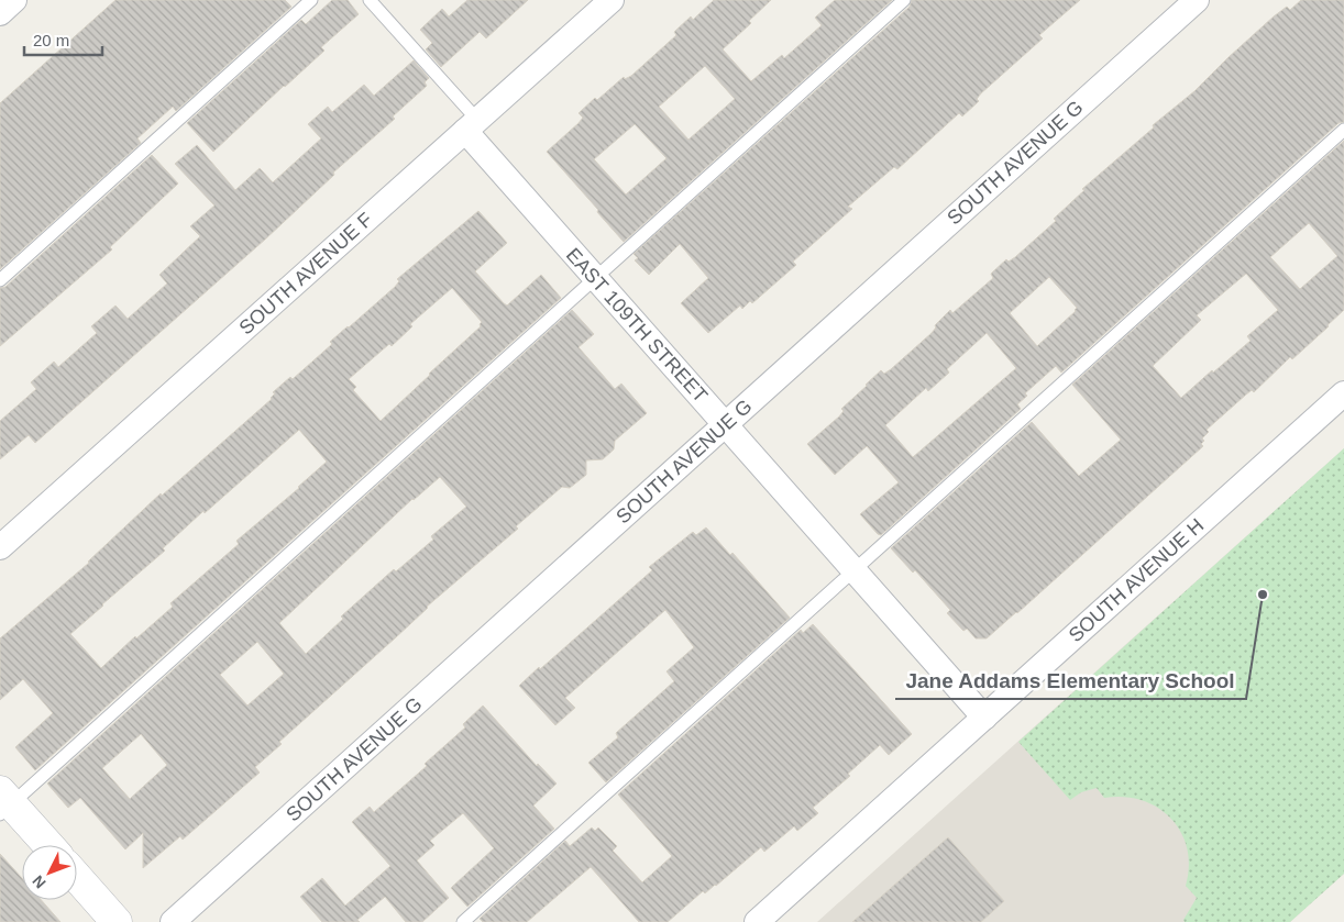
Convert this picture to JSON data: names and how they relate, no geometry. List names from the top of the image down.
{
  "streets": {
    "street": [
      "SOUTH AVENUE G",
      "SOUTH AVENUE F",
      "EAST 109TH STREET",
      "SOUTH AVENUE H"
    ]
  },
  "crossings": [
    ["SOUTH AVENUE G", "EAST 109TH STREET"],
    ["SOUTH AVENUE F", "EAST 109TH STREET"],
    ["EAST 109TH STREET", "SOUTH AVENUE H"]
  ],
  "places": ["Jane Addams Elementary School"],
  "scale_bar": "20 m",
  "north": "bottom left"
}
